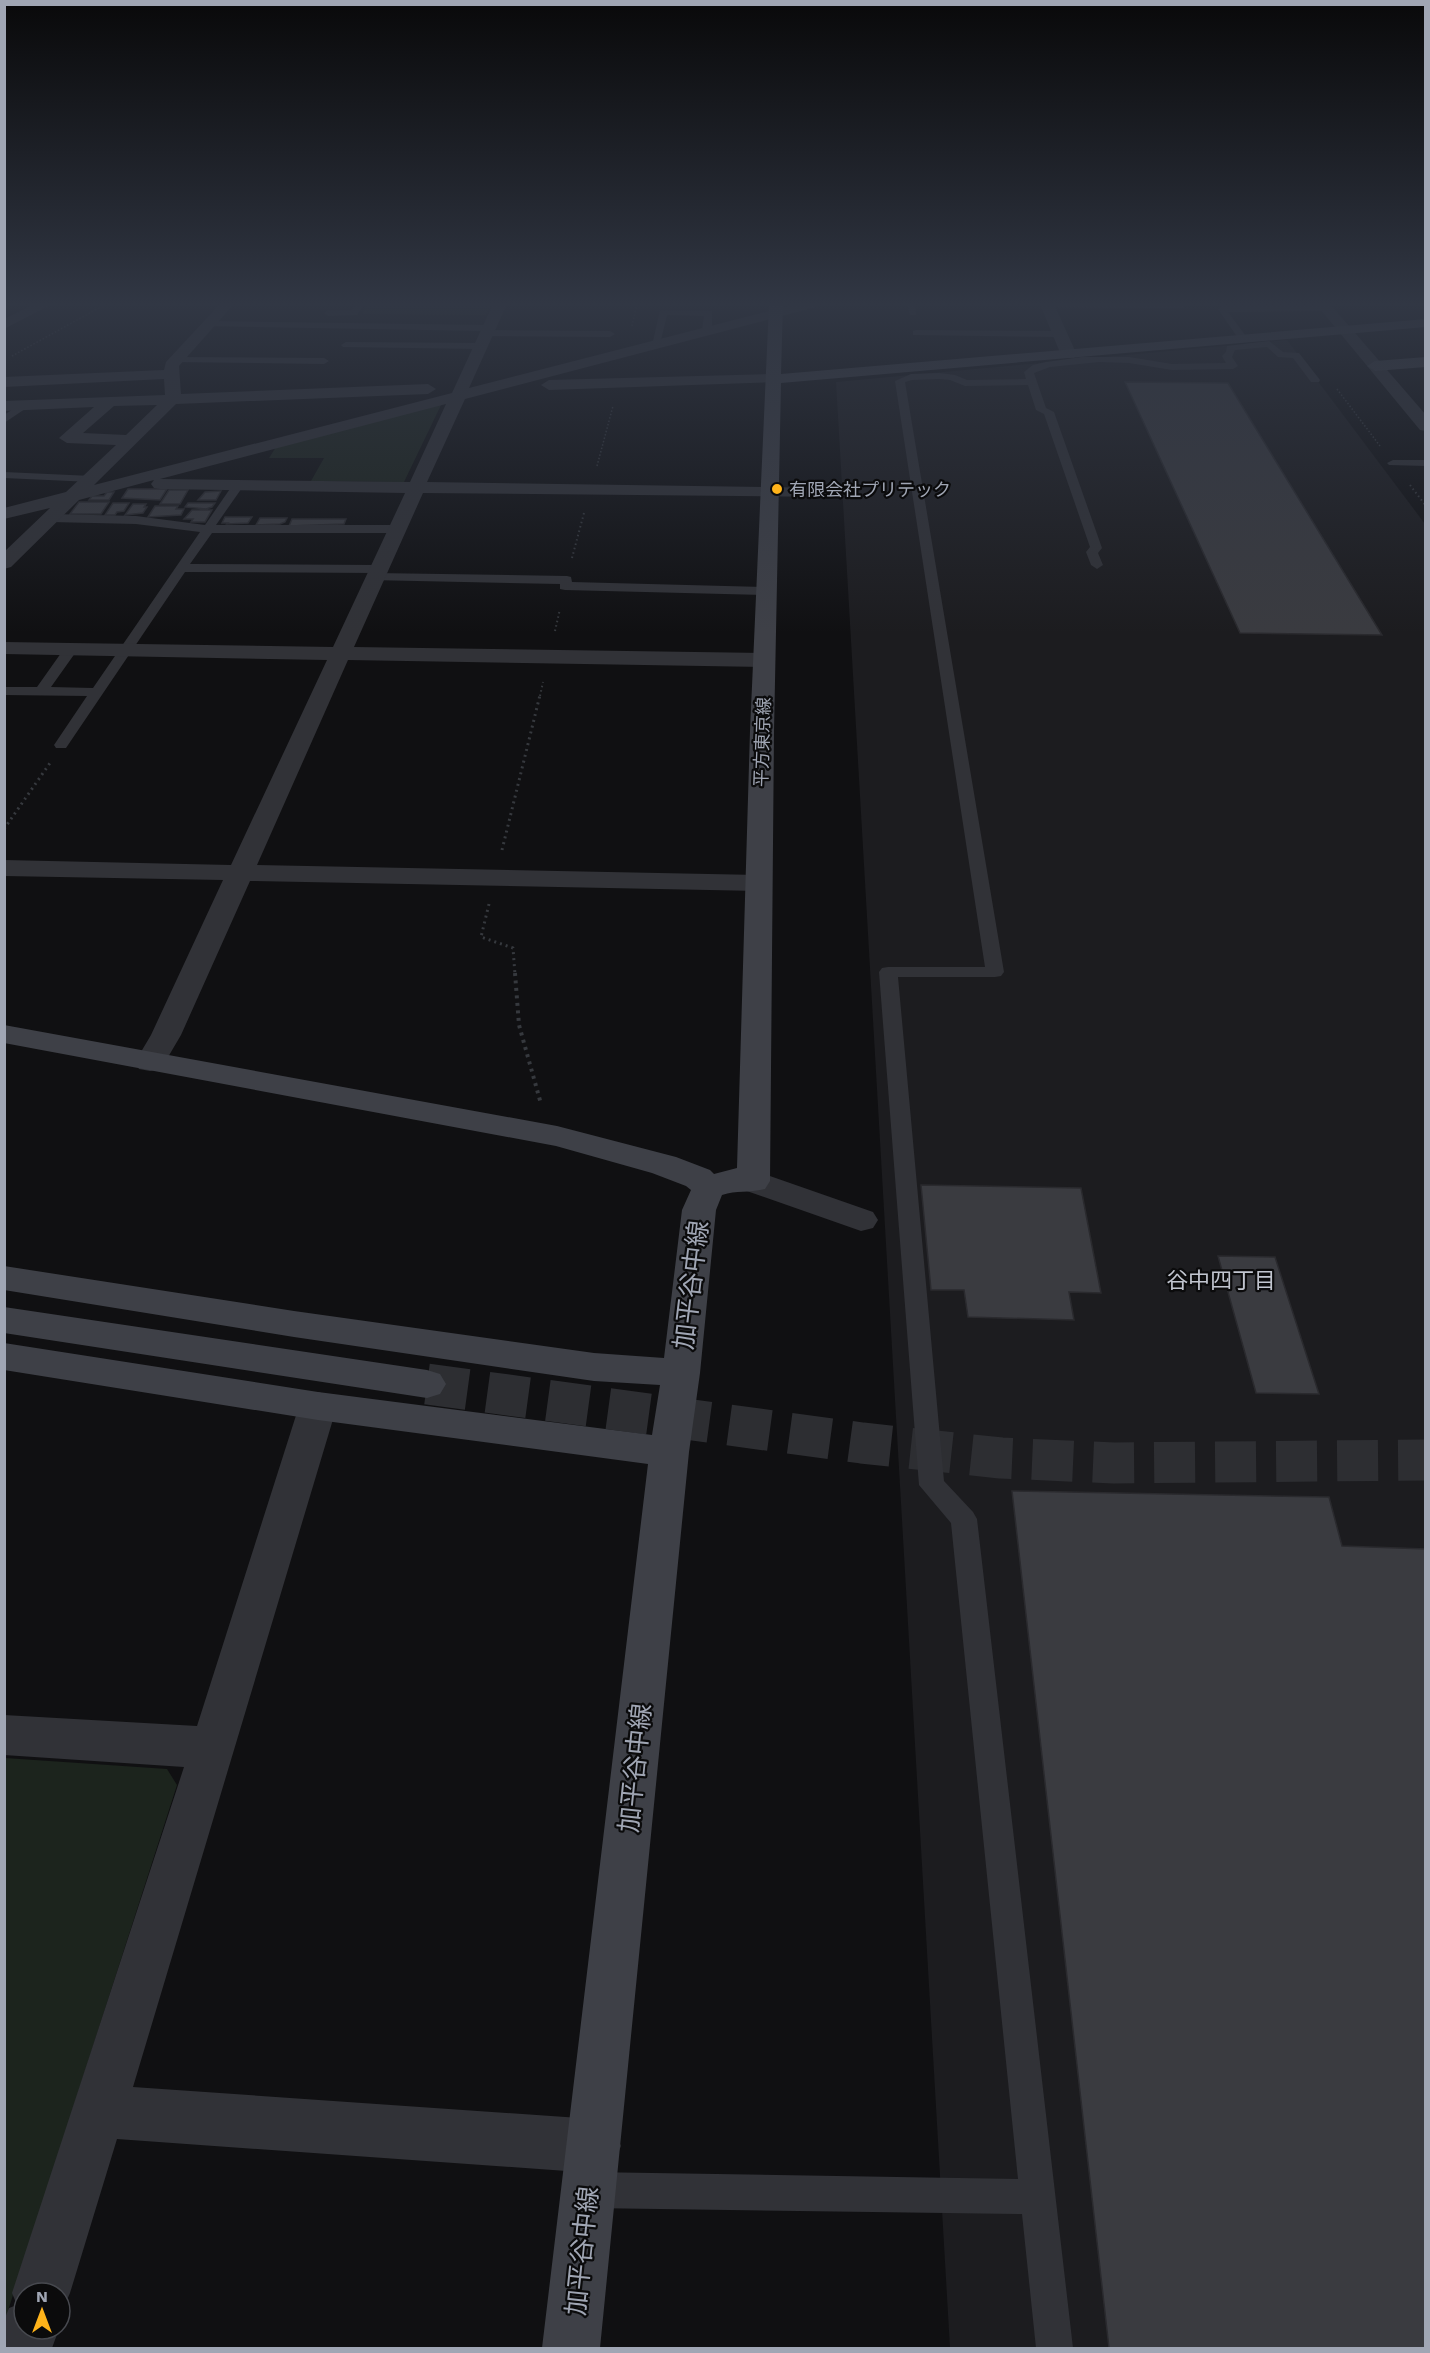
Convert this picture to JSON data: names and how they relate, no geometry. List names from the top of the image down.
{
  "streets": {
    "street": ["平方東京線", "加平谷中線"]
  },
  "districts": ["谷中四丁目"],
  "places": ["有限会社プリテック"],
  "north": "top"
}
